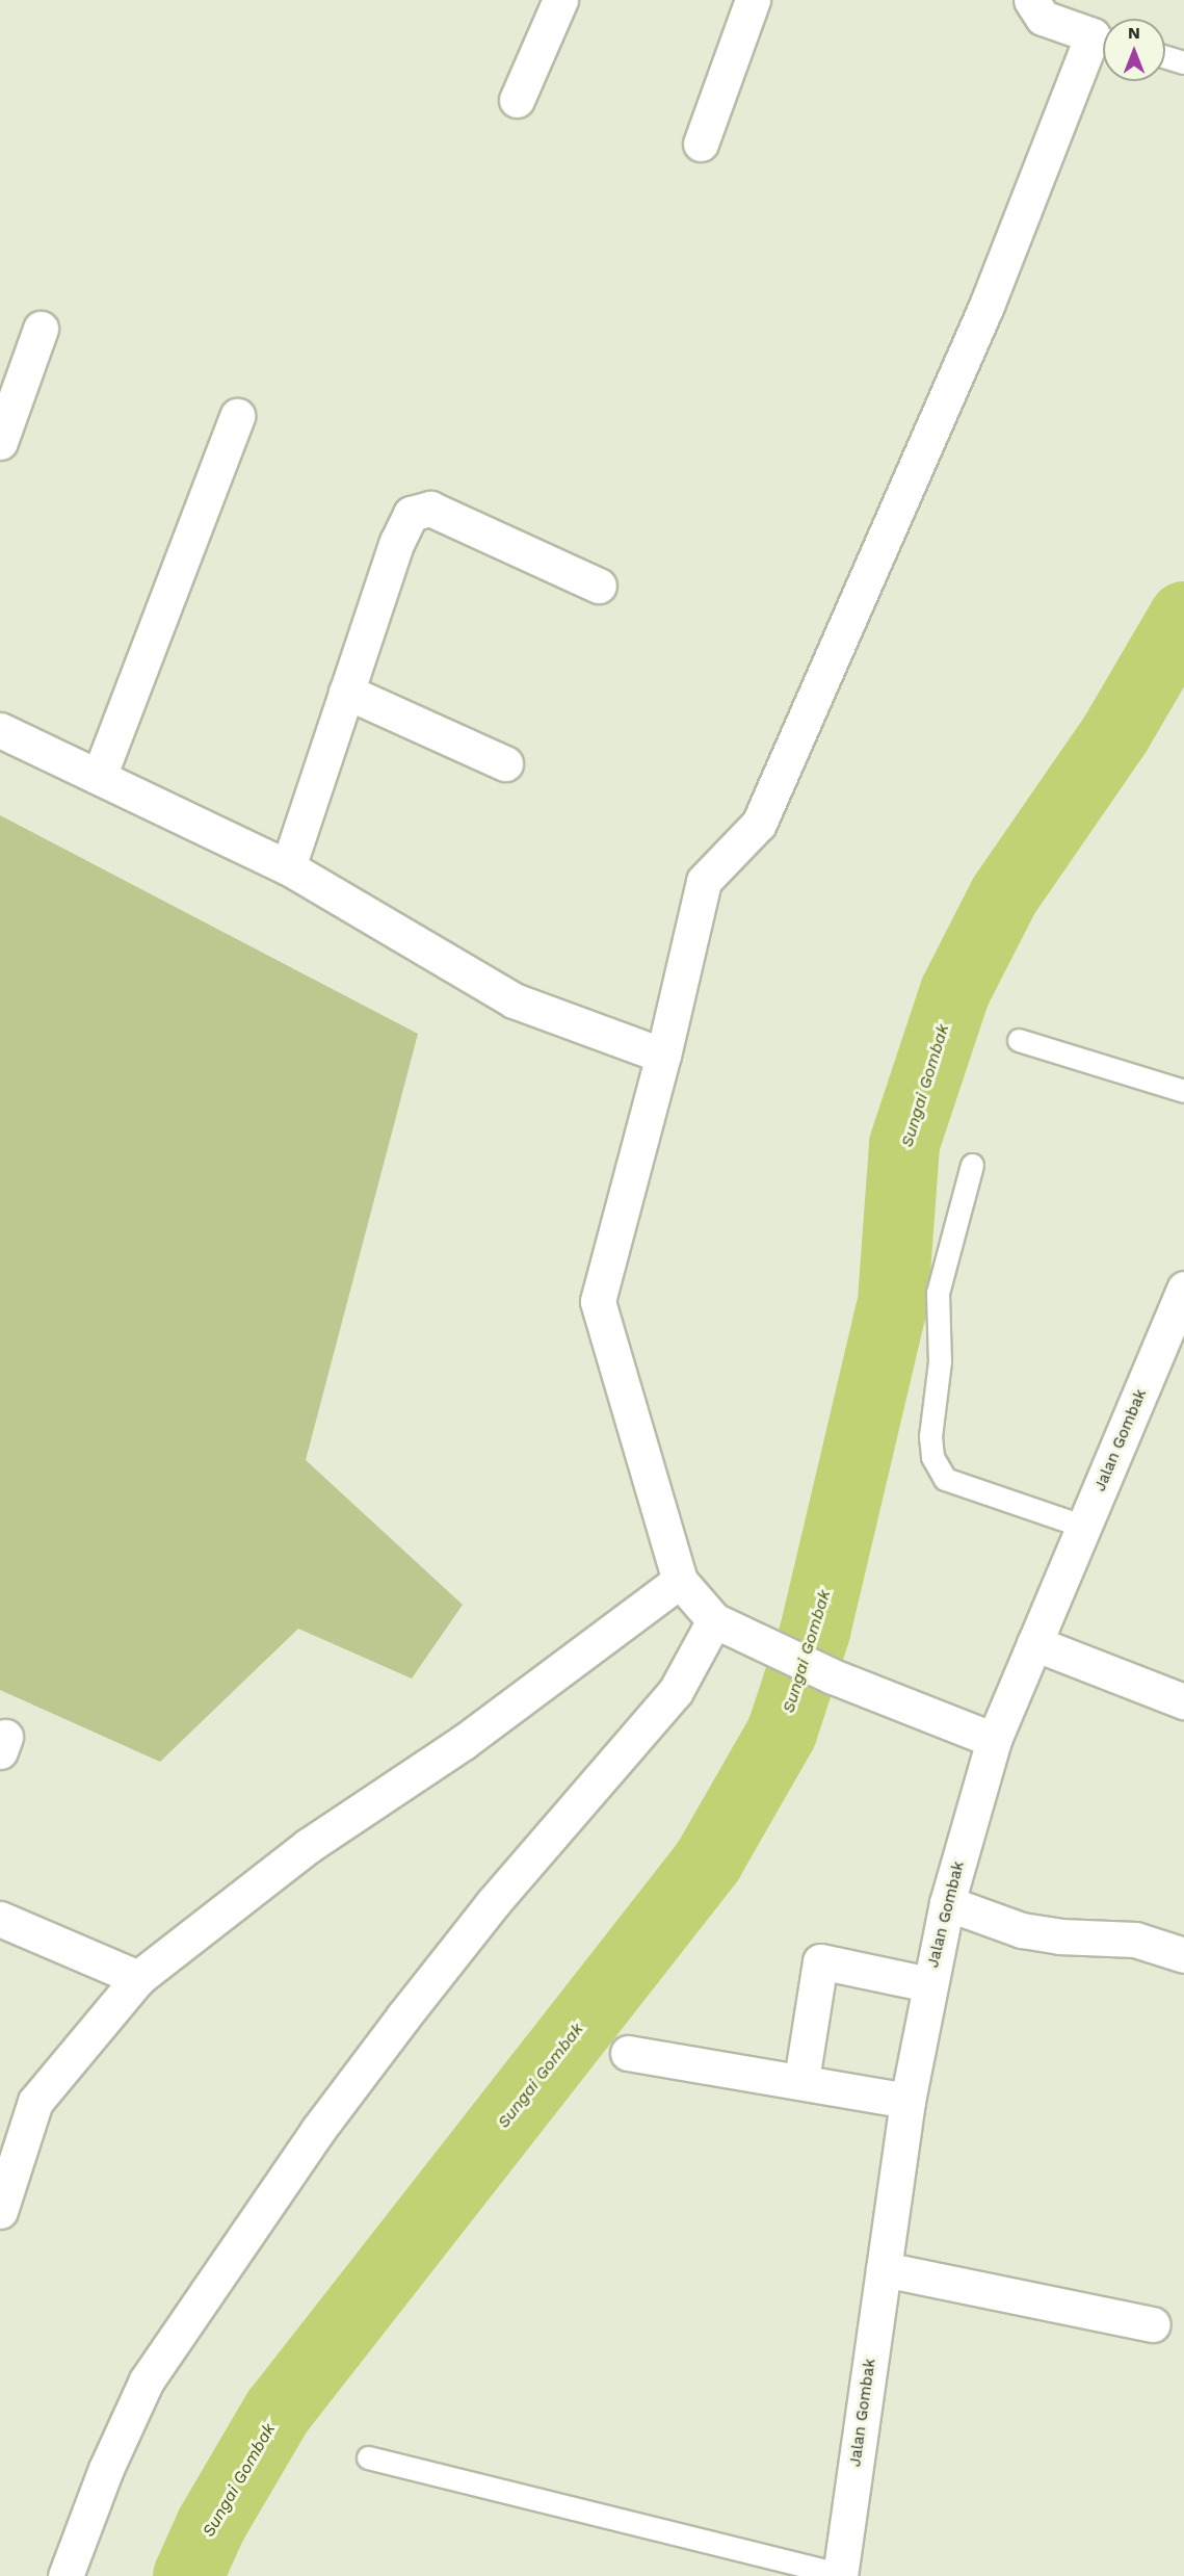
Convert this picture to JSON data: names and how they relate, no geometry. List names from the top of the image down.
{
  "streets": {
    "street": ["Jalan Gombak"]
  },
  "water": ["Sungai Gombak"],
  "north": "top"
}
